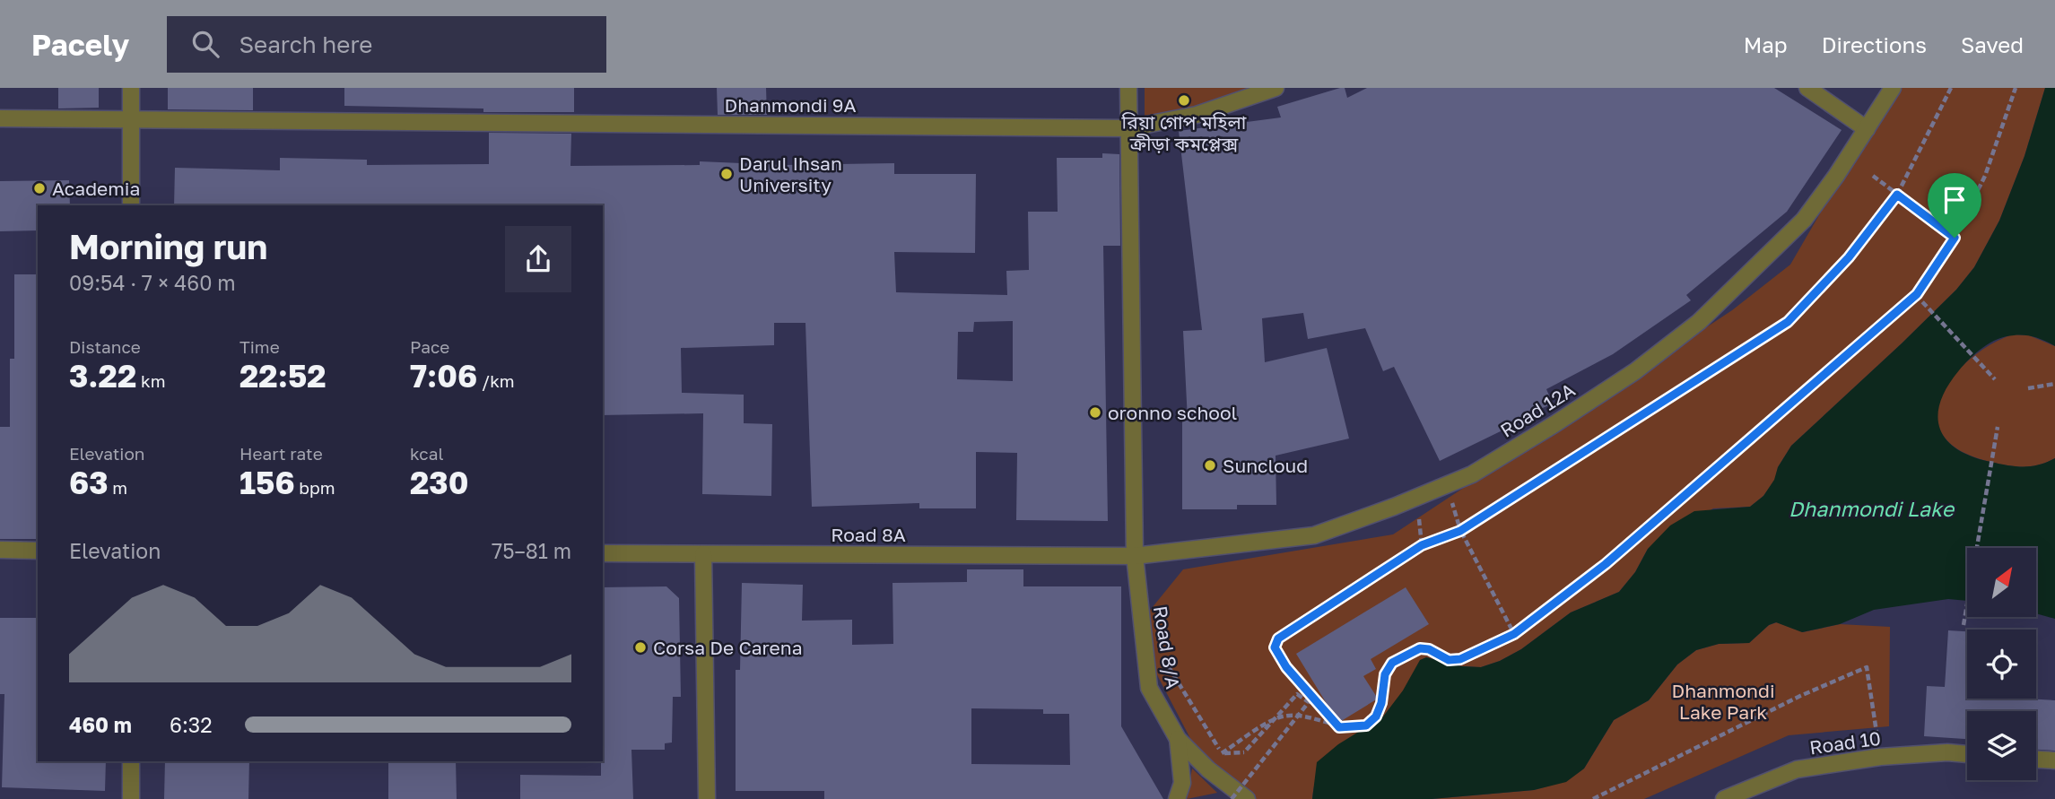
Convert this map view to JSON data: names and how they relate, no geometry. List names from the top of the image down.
{
  "streets": {
    "street": [
      "Dhanmondi 9A",
      "Road 12A",
      "Road 8A",
      "Road 8/A",
      "Road 10"
    ]
  },
  "crossings": [
    ["Dhanmondi 9A", "Road 8/A"],
    ["Road 12A", "Road 8A"],
    ["Road 12A", "Road 8/A"],
    ["Road 8A", "Road 8/A"]
  ],
  "water": ["Dhanmondi Lake"],
  "parks": ["Dhanmondi Lake Park"],
  "places": [
    "রিয়া গোপ মহিলা ক্রীড়া কমপ্লেক্স",
    "Darul Ihsan University",
    "Academia",
    "oronno school",
    "Suncloud",
    "Corsa De Carena"
  ],
  "north": "top right",
  "page": {
    "header": "Pacely",
    "search": "Search here",
    "nav": ["Map", "Directions", "Saved"],
    "heading": ["Morning run", "09:54 · 7 × 460 m"],
    "stats": [
      ["Distance", "3.22 km"],
      ["Time", "22:52"],
      ["Pace", "7:06 /km"],
      ["Elevation", "63 m"],
      ["Heart rate", "156 bpm"],
      ["kcal", "230"]
    ],
    "chart": ["Elevation", "75–81 m"],
    "list": [
      {
        "name": "460 m",
        "note": "6:32"
      }
    ]
  }
}
